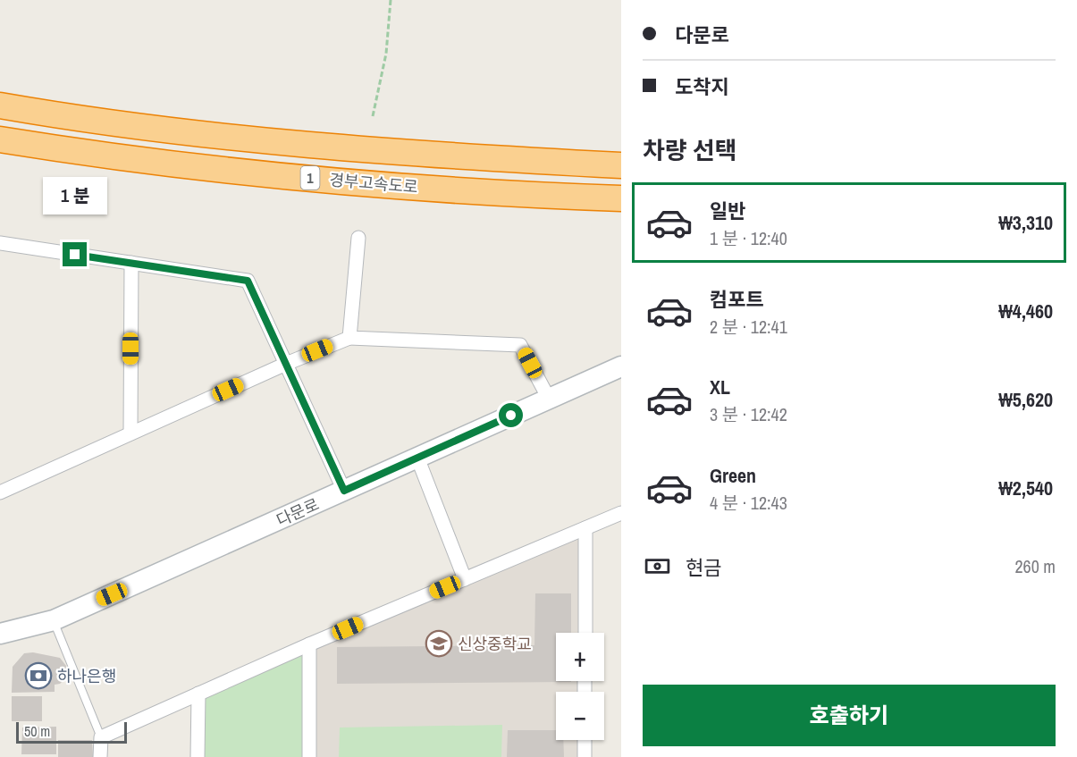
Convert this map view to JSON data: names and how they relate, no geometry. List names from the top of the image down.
{
  "streets": {
    "highway": ["1", "경부고속도로"],
    "street": ["다문로"]
  },
  "places": {
    "school or university": ["신상중학교"],
    "bank": ["하나은행"]
  },
  "scale_bar": "50 m",
  "page": {
    "banner": ["다문로", "도착지"],
    "heading": "차량 선택",
    "bubble": "1 분",
    "list": [
      {
        "name": "일반",
        "note": "1 분 · 12:40",
        "value": "₩3,310"
      },
      {
        "name": "컴포트",
        "note": "2 분 · 12:41",
        "value": "₩4,460"
      },
      {
        "name": "XL",
        "note": "3 분 · 12:42",
        "value": "₩5,620"
      },
      {
        "name": "Green",
        "note": "4 분 · 12:43",
        "value": "₩2,540"
      }
    ],
    "pay": ["현금", "260 m"],
    "map_buttons": ["+", "−"],
    "buttons": "호출하기",
    "scale": "50 m"
  }
}
